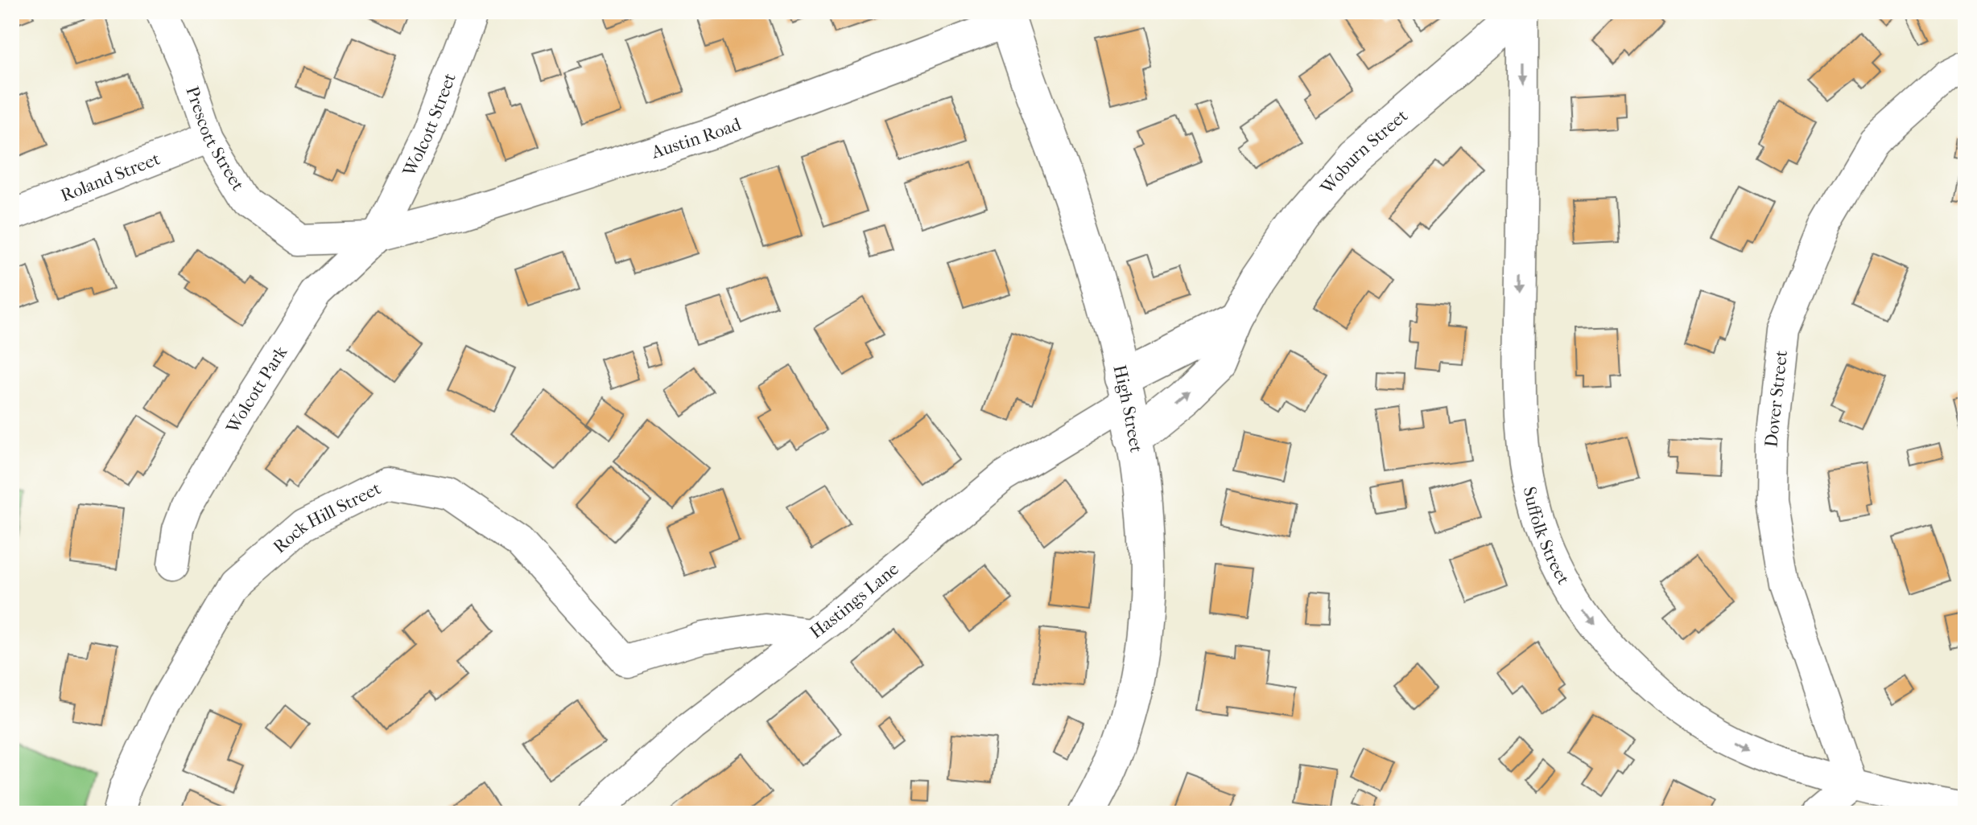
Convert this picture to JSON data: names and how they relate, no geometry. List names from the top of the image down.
{
  "streets": {
    "main road": ["Woburn Street", "High Street"],
    "street": [
      "Wolcott Street",
      "Prescott Street",
      "Austin Road",
      "Roland Street",
      "Wolcott Park",
      "Dover Street",
      "Rock Hill Street",
      "Suffolk Street",
      "Hastings Lane"
    ]
  },
  "crossings": [
    ["Wolcott Street", "Prescott Street"],
    ["Wolcott Street", "Austin Road"],
    ["Wolcott Street", "Wolcott Park"],
    ["Prescott Street", "Austin Road"],
    ["Prescott Street", "Roland Street"],
    ["Prescott Street", "Wolcott Park"],
    ["Austin Road", "Wolcott Park"],
    ["Austin Road", "High Street"],
    ["Woburn Street", "High Street"],
    ["Woburn Street", "Suffolk Street"],
    ["Dover Street", "Suffolk Street"],
    ["High Street", "Hastings Lane"],
    ["Rock Hill Street", "Hastings Lane"]
  ],
  "one_way": ["Suffolk Street"]
}
